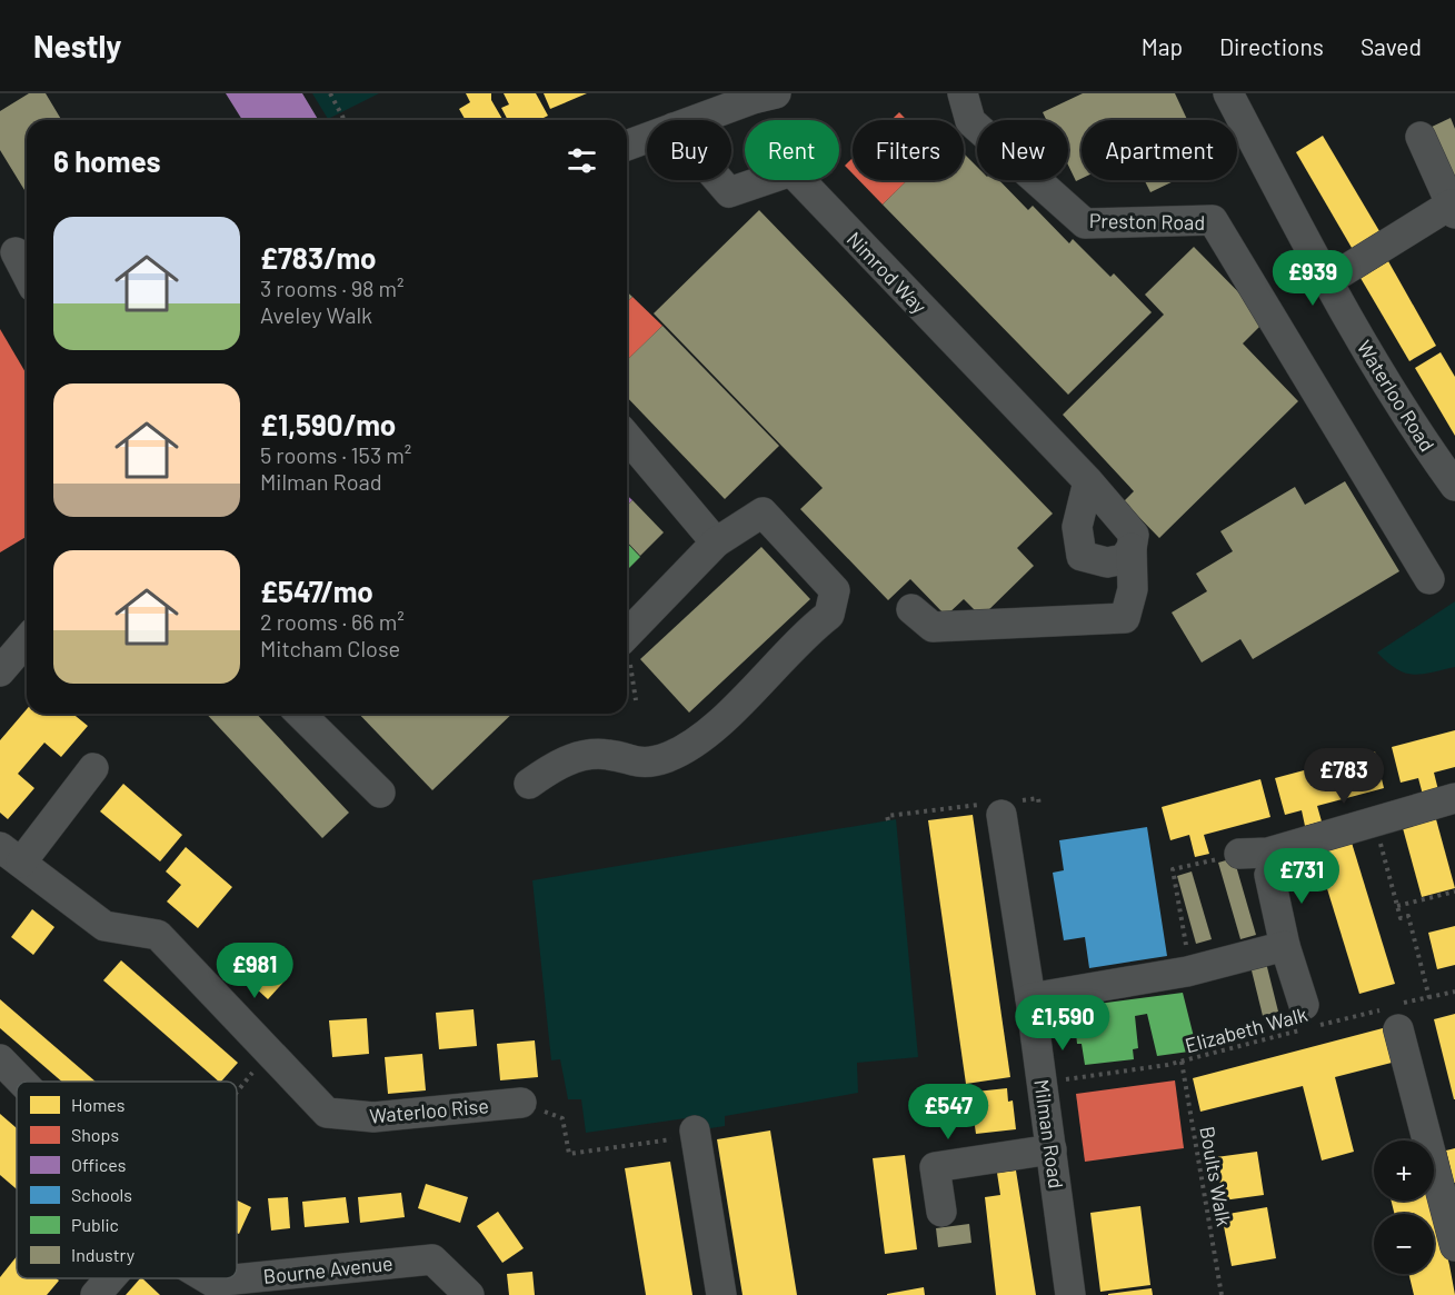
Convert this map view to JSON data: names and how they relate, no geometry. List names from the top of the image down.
{
  "streets": {
    "street": [
      "Preston Road",
      "Nimrod Way",
      "Waterloo Road",
      "Waterloo Rise",
      "Milman Road",
      "Bourne Avenue"
    ],
    "path": ["Elizabeth Walk", "Boults Walk"]
  },
  "crossings": [
    ["Elizabeth Walk", "Milman Road"],
    ["Elizabeth Walk", "Boults Walk"]
  ],
  "legend": [
    "Homes",
    "Shops",
    "Offices",
    "Schools",
    "Public",
    "Industry"
  ],
  "page": {
    "header": "Nestly",
    "nav": ["Map", "Directions", "Saved"],
    "chip": [
      "Buy",
      "Rent",
      "Filters",
      "New",
      "Apartment"
    ],
    "heading": "6 homes",
    "list": [
      {
        "name": "£783/mo",
        "note": "3 rooms · 98 m² · Aveley Walk"
      },
      {
        "name": "£1,590/mo",
        "note": "5 rooms · 153 m² · Milman Road"
      },
      {
        "name": "£547/mo",
        "note": "2 rooms · 66 m² · Mitcham Close"
      }
    ],
    "price": [
      "£939",
      "£783",
      "£731",
      "£981",
      "£1,590",
      "£547"
    ],
    "map_buttons": ["+", "−"]
  }
}
